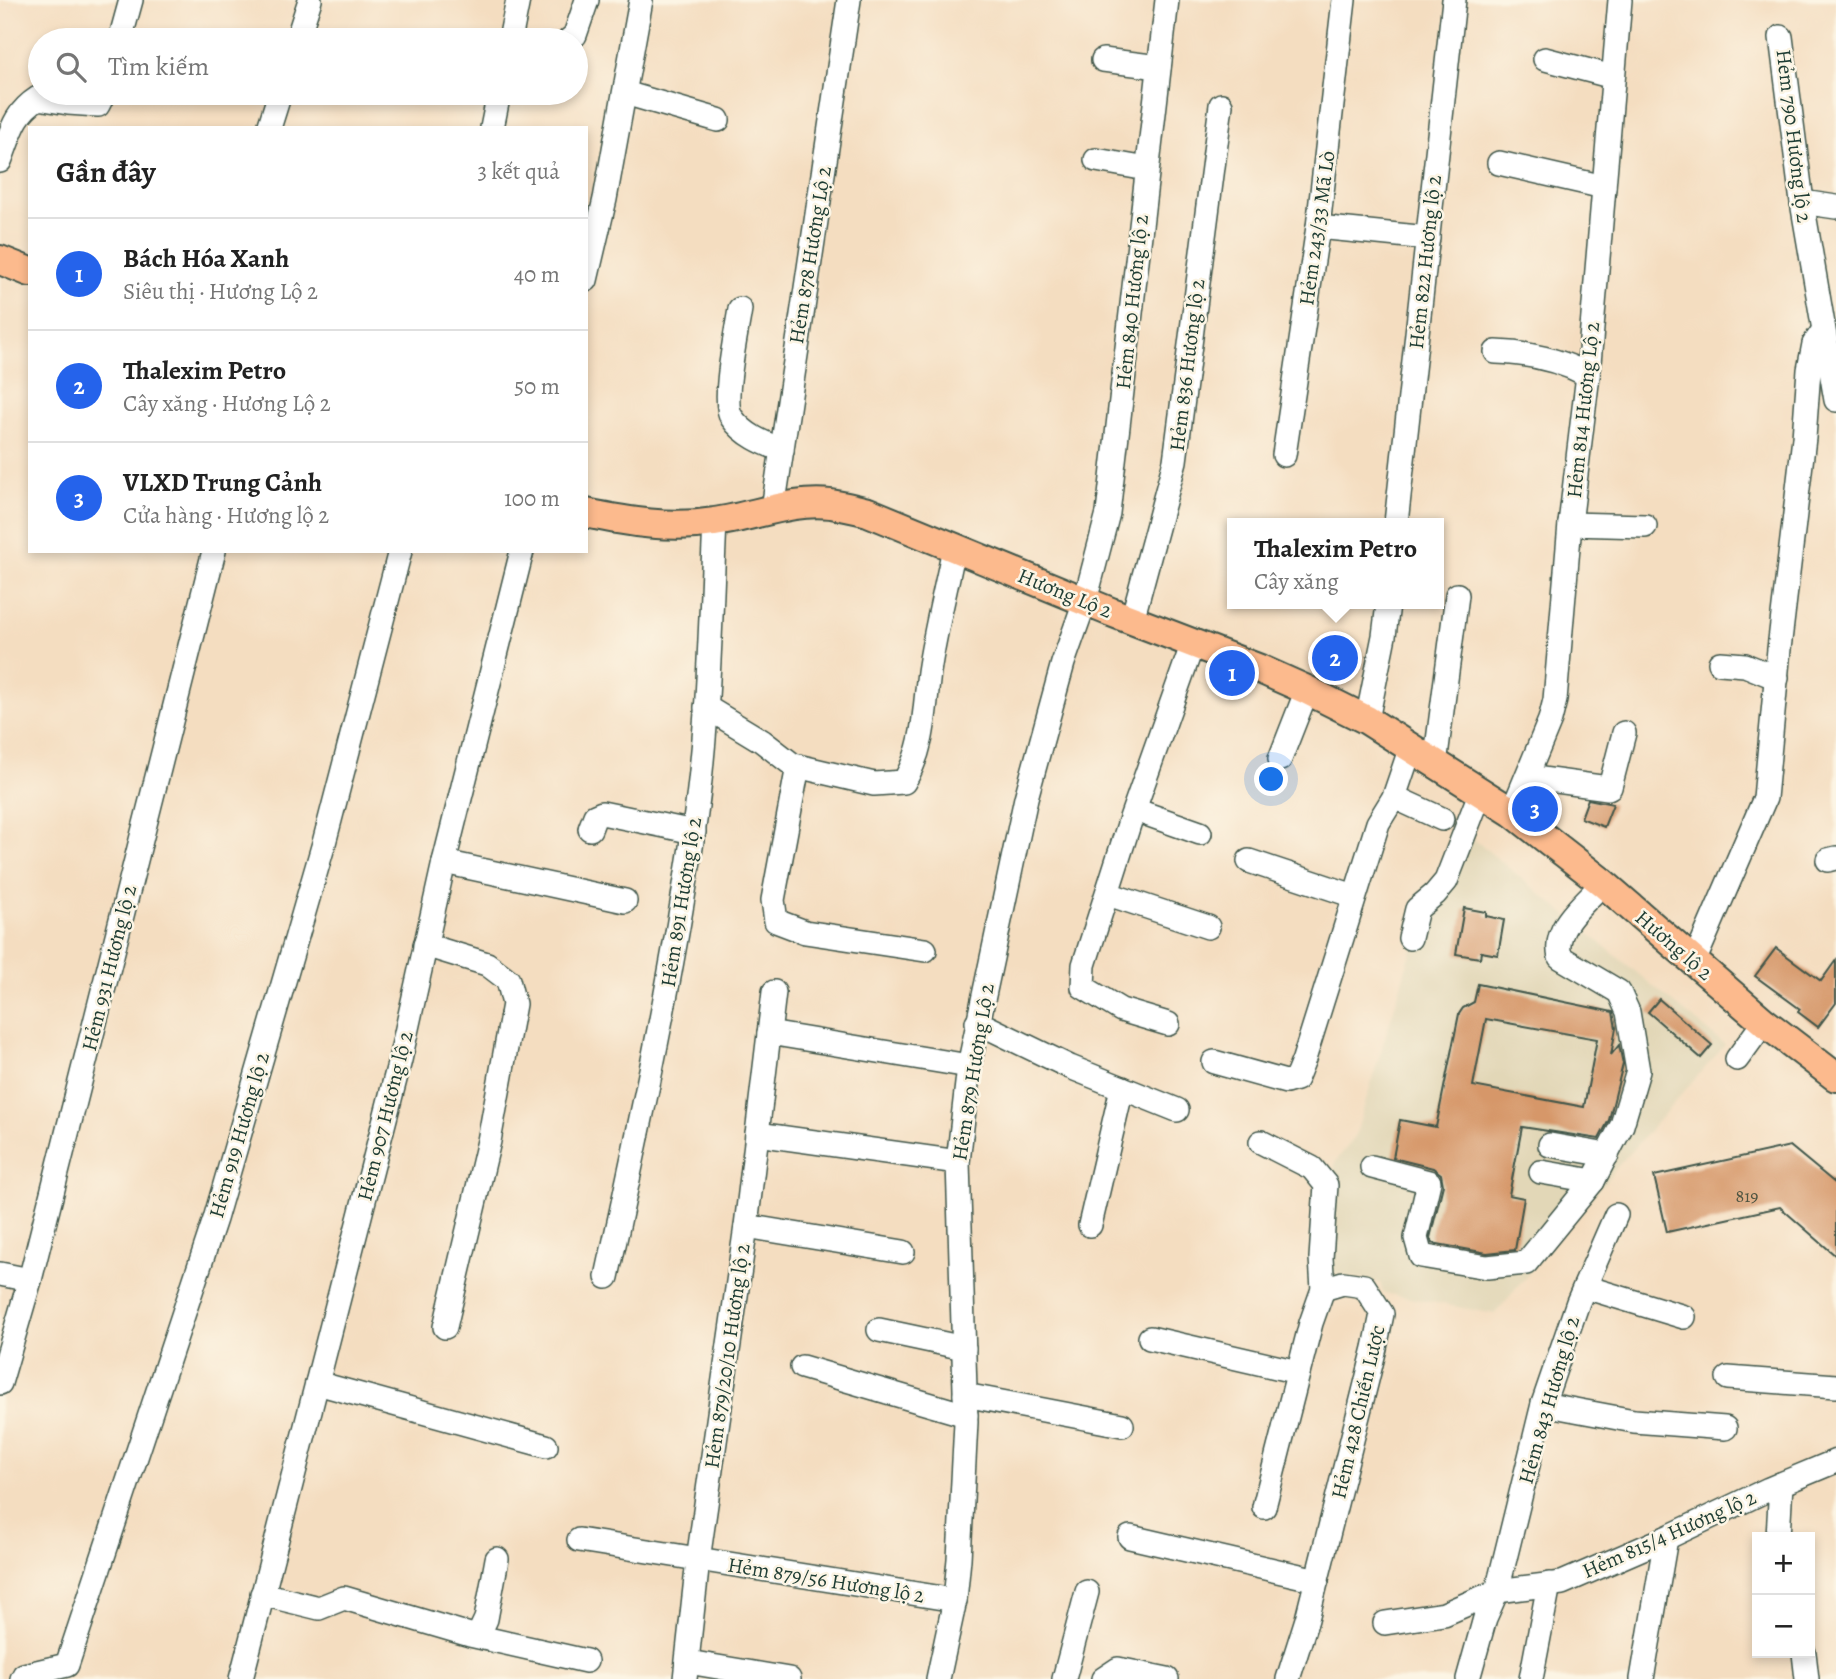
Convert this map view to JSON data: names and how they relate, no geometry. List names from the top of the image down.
{
  "streets": {
    "main road": ["Hương Lộ 2", "Hương lộ 2"],
    "street": [
      "Hẻm 790 Hương lộ 2",
      "Hẻm 243/33 Mã Lò",
      "Hẻm 878 Hương Lộ 2",
      "Hẻm 822 Hương lộ 2",
      "Hẻm 840 Hương lộ 2",
      "Hẻm 836 Hương lộ 2",
      "Hẻm 814 Hương Lộ 2",
      "Hẻm 891 Hương lộ 2",
      "Hẻm 931 Hương lộ 2",
      "Hẻm 879 Hương Lộ 2",
      "Hẻm 907 Hương lộ 2",
      "Hẻm 919 Hương lộ 2",
      "Hẻm 879/20/10 Hương lộ 2",
      "Hẻm 843 Hương lộ 2",
      "Hẻm 428 Chiến Lược",
      "Hẻm 815/4 Hương lộ 2",
      "Hẻm 879/56 Hương lộ 2"
    ]
  },
  "crossings": [
    ["Hẻm 878 Hương Lộ 2", "Hương Lộ 2"],
    ["Hẻm 840 Hương lộ 2", "Hương Lộ 2"],
    ["Hẻm 840 Hương lộ 2", "Hẻm 879 Hương Lộ 2"],
    ["Hẻm 836 Hương lộ 2", "Hương Lộ 2"],
    ["Hẻm 814 Hương Lộ 2", "Hương Lộ 2"],
    ["Hẻm 814 Hương Lộ 2", "Hương lộ 2"],
    ["Hương Lộ 2", "Hẻm 891 Hương lộ 2"],
    ["Hương Lộ 2", "Hương lộ 2"],
    ["Hương Lộ 2", "Hẻm 879 Hương Lộ 2"],
    ["Hẻm 879 Hương Lộ 2", "Hẻm 879/56 Hương lộ 2"],
    ["Hẻm 879/20/10 Hương lộ 2", "Hẻm 879/56 Hương lộ 2"],
    ["Hẻm 843 Hương lộ 2", "Hẻm 815/4 Hương lộ 2"]
  ],
  "house_numbers": ["819"],
  "page": {
    "search": "Tìm kiếm",
    "heading": ["Gần đây", "3 kết quả"],
    "list": [
      {
        "mark": "1",
        "name": "Bách Hóa Xanh",
        "note": "Siêu thị · Hương Lộ 2",
        "value": "40 m"
      },
      {
        "mark": "2",
        "name": "Thalexim Petro",
        "note": "Cây xăng · Hương Lộ 2",
        "value": "50 m"
      },
      {
        "mark": "3",
        "name": "VLXD Trung Cảnh",
        "note": "Cửa hàng · Hương lộ 2",
        "value": "100 m"
      }
    ],
    "popup": ["Thalexim Petro", "Cây xăng"],
    "pins": ["2", "1", "3"],
    "map_buttons": ["+", "−"]
  }
}
